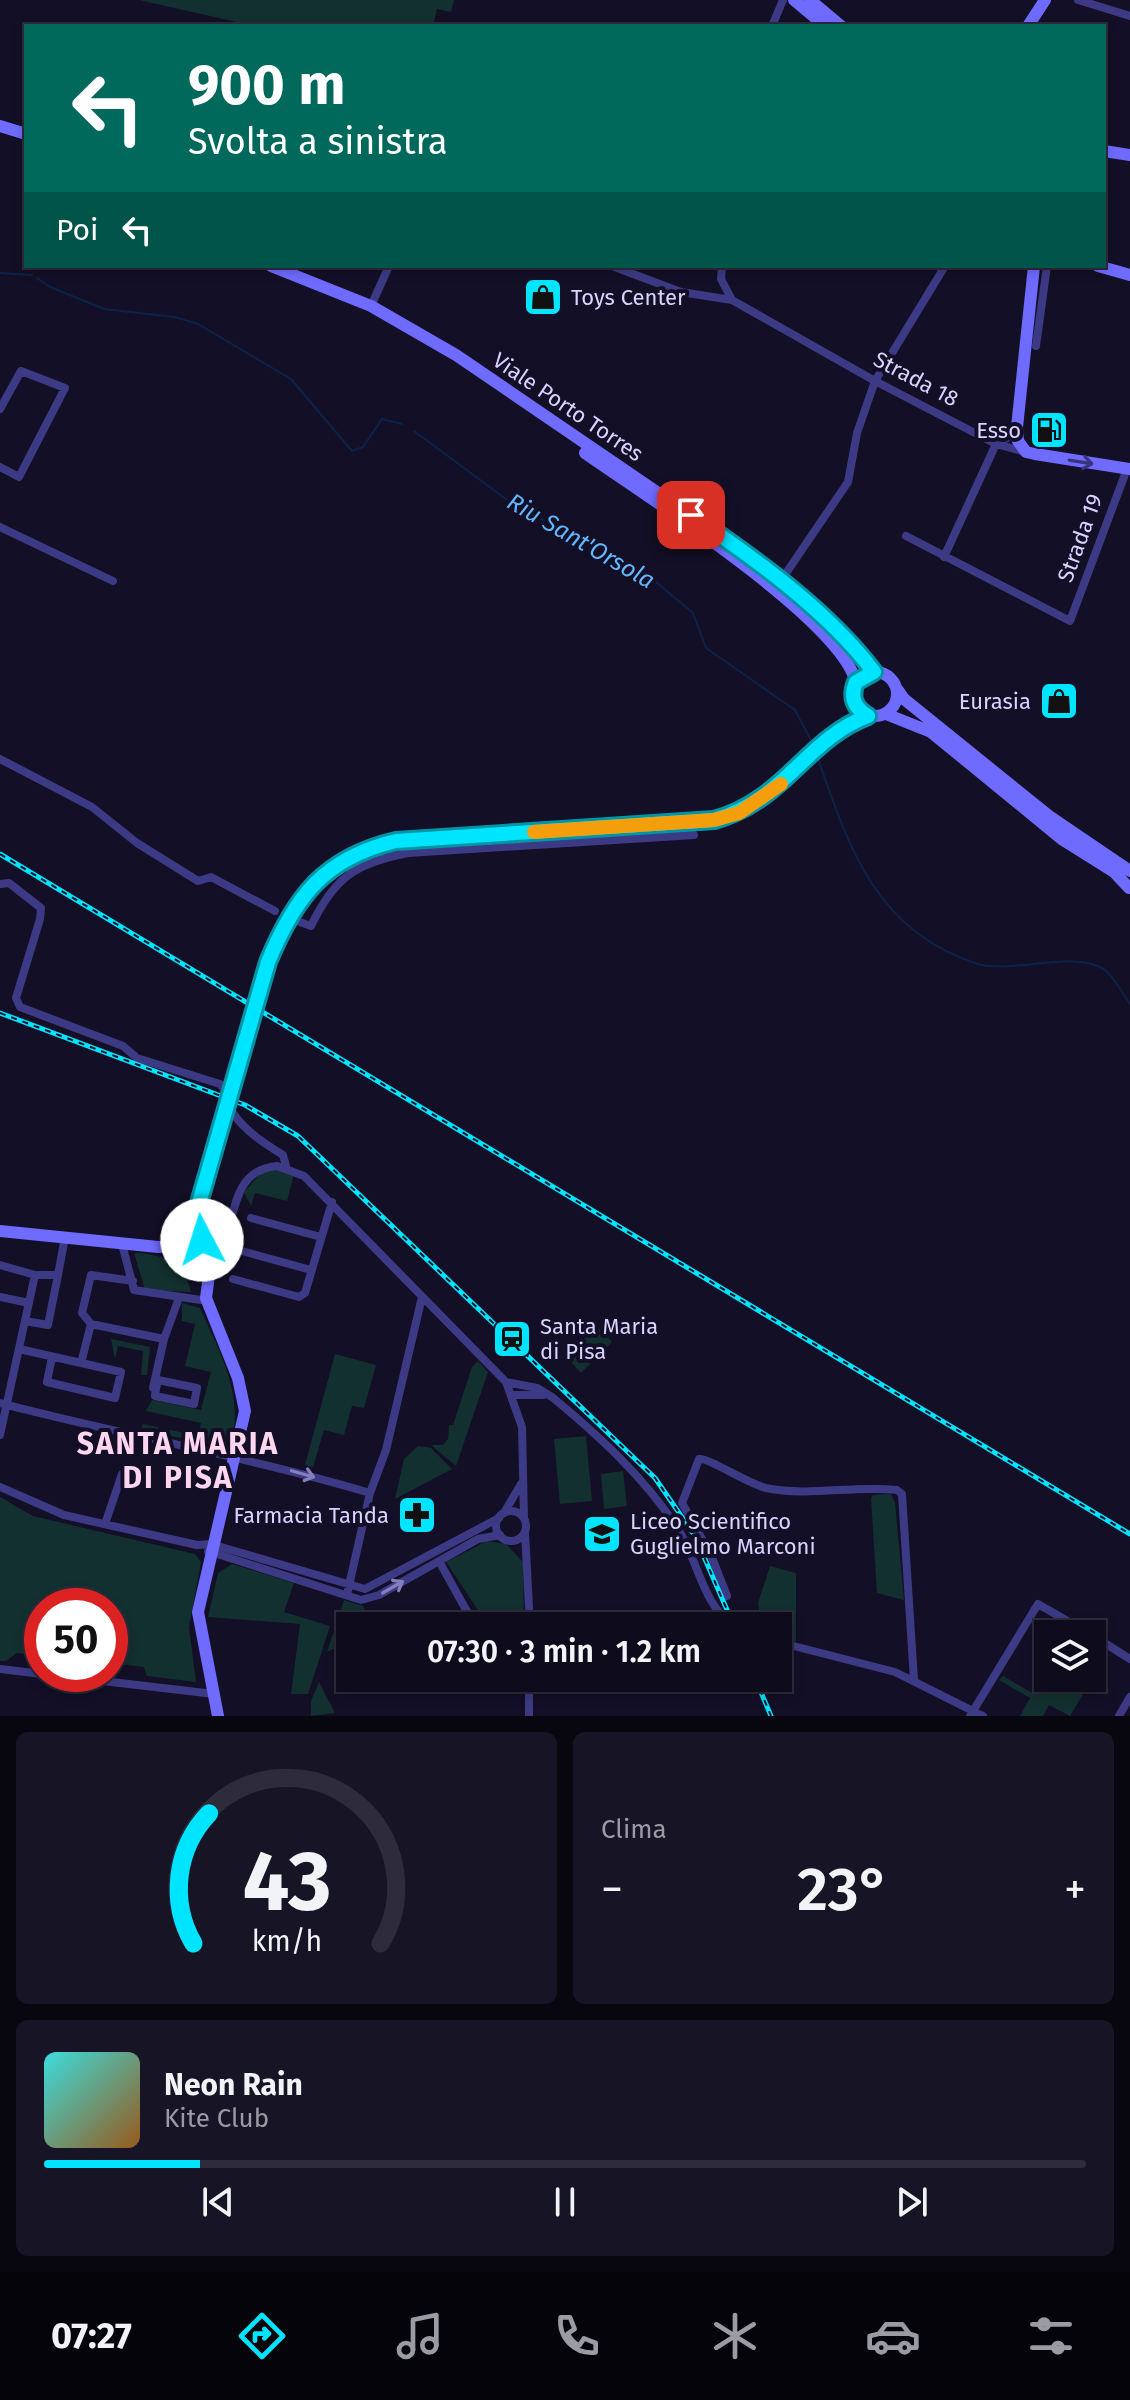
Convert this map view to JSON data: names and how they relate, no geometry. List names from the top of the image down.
{
  "streets": {
    "main road": ["Strada 18", "Viale Porto Torres"],
    "street": ["Strada 19"]
  },
  "crossings": [
    ["Strada 18", "Strada 19"]
  ],
  "districts": ["SANTA MARIA DI PISA"],
  "water": ["Riu Sant'Orsola"],
  "places": {
    "shop": ["Toys Center", "Eurasia"],
    "fuel station": ["Esso"],
    "station": ["Santa Maria di Pisa"],
    "pharmacy": ["Farmacia Tanda"],
    "school or university": ["Liceo Scientifico Guglielmo Marconi"]
  },
  "page": {
    "turn": ["900 m", "Svolta a sinistra"],
    "then": "Poi",
    "limit": "50",
    "trip": "07:30 · 3 min · 1.2 km",
    "tile": "Clima",
    "heat": ["−", "23°", "+"],
    "song": ["Neon Rain", "Kite Club"],
    "tabs": "07:27",
    "gauge": ["43", "km/h"]
  }
}
